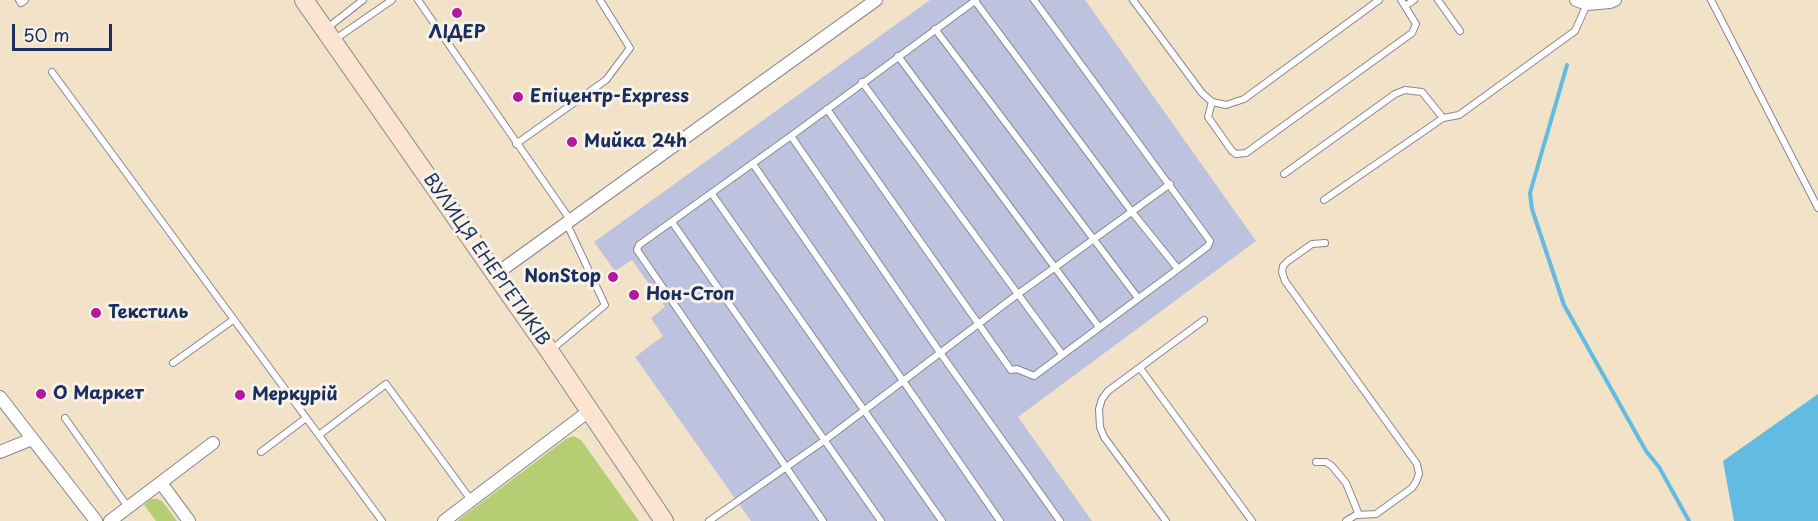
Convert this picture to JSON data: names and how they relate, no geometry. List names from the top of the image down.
{
  "streets": {
    "main road": ["ВУЛИЦЯ ЕНЕРГЕТИКІВ"]
  },
  "places": [
    "ЛІДЕР",
    "Епіцентр-Express",
    "Мийка 24һ",
    "NonStop",
    "Нон-Стоп",
    "Текстиль",
    "О Маркет",
    "Меркурій"
  ],
  "scale_bar": "50 m"
}
